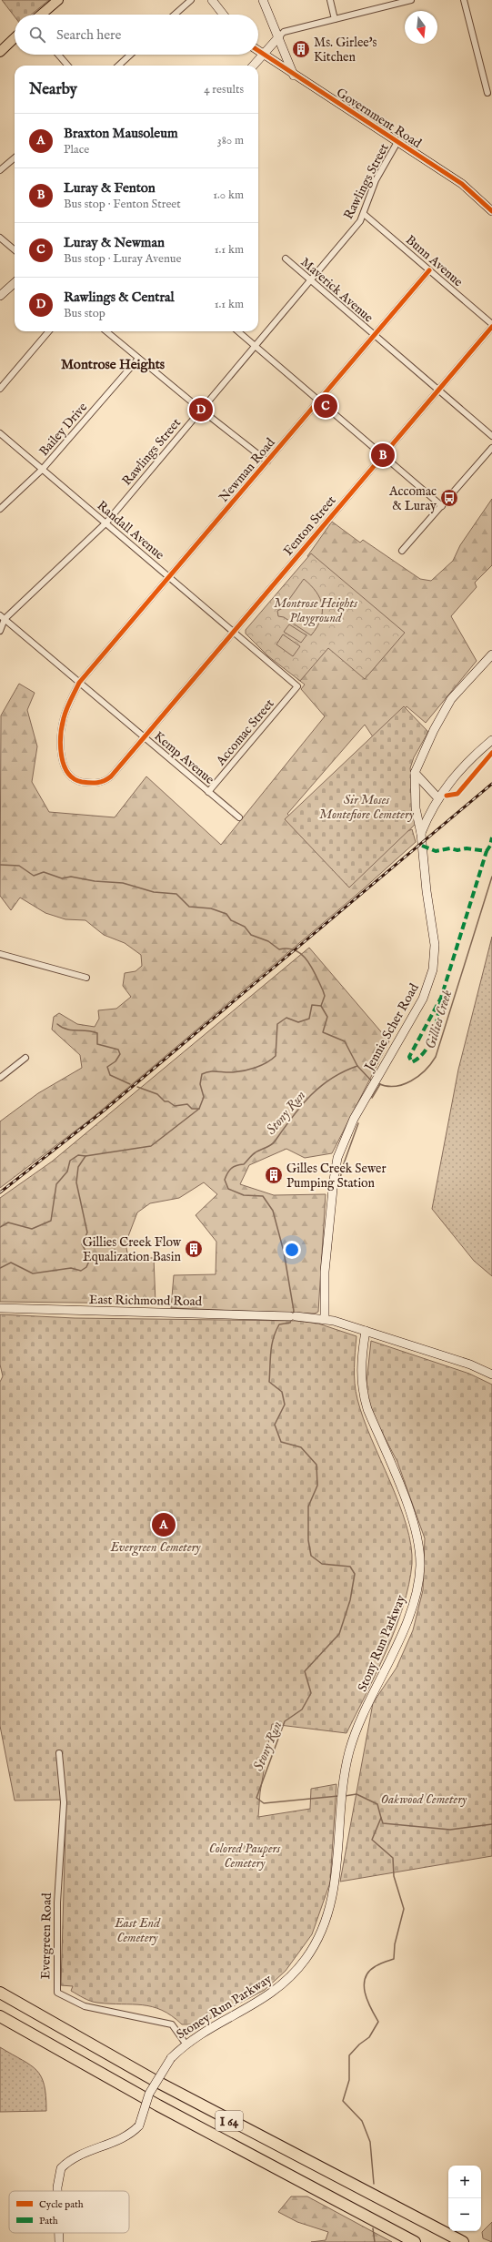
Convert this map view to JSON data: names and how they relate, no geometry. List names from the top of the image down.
{
  "streets": {
    "highway": ["I 64"],
    "street": [
      "Government Road",
      "Rawlings Street",
      "Bunn Avenue",
      "Maverick Avenue",
      "Bailey Drive",
      "Newman Road",
      "Fenton Street",
      "Randall Avenue",
      "Accomac Street",
      "Kemp Avenue",
      "Jennie Scher Road",
      "East Richmond Road",
      "Stony Run Parkway",
      "Evergreen Road",
      "Stoney Run Parkway"
    ]
  },
  "crossings": [
    ["Government Road", "Rawlings Street"],
    ["Rawlings Street", "Bunn Avenue"],
    ["Rawlings Street", "Maverick Avenue"],
    ["Rawlings Street", "Randall Avenue"],
    ["Rawlings Street", "Kemp Avenue"],
    ["Bunn Avenue", "Newman Road"],
    ["Maverick Avenue", "Newman Road"],
    ["Maverick Avenue", "Fenton Street"],
    ["Bailey Drive", "Randall Avenue"],
    ["Newman Road", "Fenton Street"],
    ["Newman Road", "Randall Avenue"],
    ["Newman Road", "Kemp Avenue"],
    ["Fenton Street", "Randall Avenue"],
    ["Fenton Street", "Kemp Avenue"],
    ["Randall Avenue", "Accomac Street"],
    ["Accomac Street", "Kemp Avenue"],
    ["Jennie Scher Road", "East Richmond Road"],
    ["East Richmond Road", "Stony Run Parkway"],
    ["Stony Run Parkway", "Stoney Run Parkway"],
    ["Evergreen Road", "Stoney Run Parkway"]
  ],
  "districts": ["Montrose Heights"],
  "water": ["Gillies Creek", "Stony Run"],
  "parks": [
    "Montrose Heights Playground",
    "Sir Moses Montefiore Cemetery",
    "Evergreen Cemetery",
    "Oakwood Cemetery",
    "Colored Paupers Cemetery",
    "East End Cemetery"
  ],
  "places": {
    "building": ["Ms. Girlee's Kitchen", "Gilles Creek Sewer Pumping Station", "Gillies Creek Flow Equalization Basin"],
    "bus stop": ["Accomac & Luray"]
  },
  "legend": ["Cycle path", "Path"],
  "north": "bottom",
  "page": {
    "search": "Search here",
    "heading": ["Nearby", "4 results"],
    "list": [
      {
        "mark": "A",
        "name": "Braxton Mausoleum",
        "note": "Place",
        "value": "380 m"
      },
      {
        "mark": "B",
        "name": "Luray & Fenton",
        "note": "Bus stop · Fenton Street",
        "value": "1.0 km"
      },
      {
        "mark": "C",
        "name": "Luray & Newman",
        "note": "Bus stop · Luray Avenue",
        "value": "1.1 km"
      },
      {
        "mark": "D",
        "name": "Rawlings & Central",
        "note": "Bus stop",
        "value": "1.1 km"
      }
    ],
    "pins": [
      "C",
      "D",
      "B",
      "A"
    ],
    "map_buttons": ["+", "−"]
  }
}
